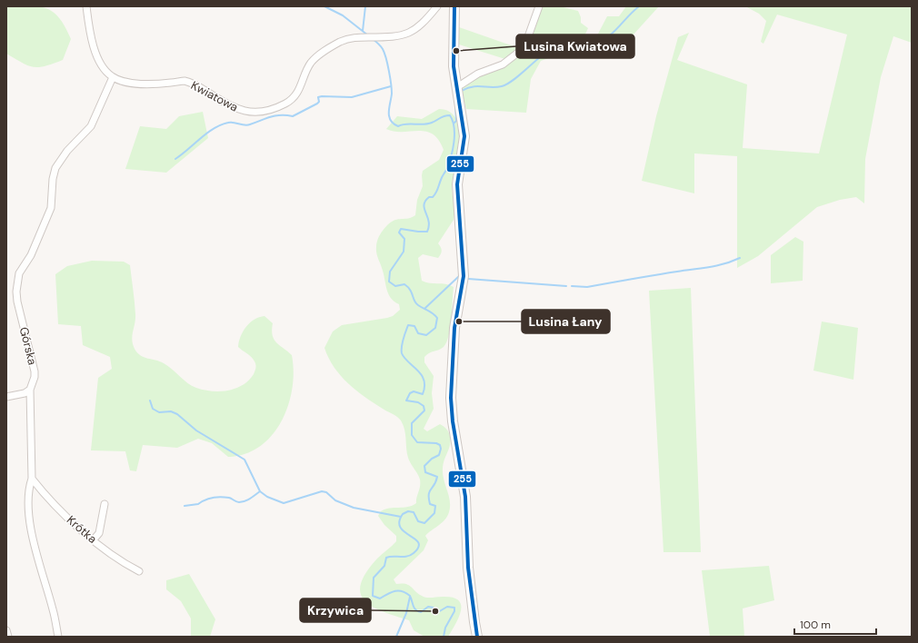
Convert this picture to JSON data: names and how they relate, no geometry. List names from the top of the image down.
{
  "streets": {
    "street": ["Kwiatowa", "Górska", "Krótka"]
  },
  "crossings": [
    ["Kwiatowa", "Górska"],
    ["Górska", "Krótka"]
  ],
  "places": ["Lusina Kwiatowa", "Lusina Łany", "Krzywica"],
  "lines": ["transit line 255"],
  "scale_bar": "100 m"
}
